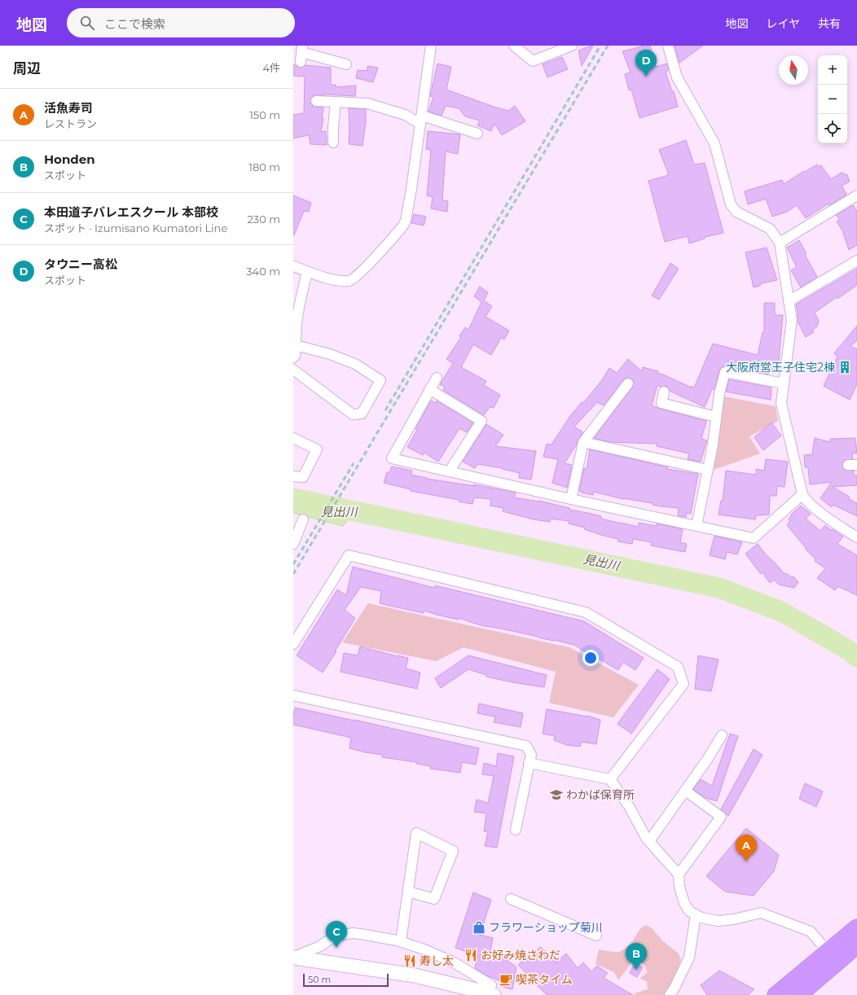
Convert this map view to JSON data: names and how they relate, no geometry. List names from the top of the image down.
{
  "water": ["見出川"],
  "places": {
    "building": ["大阪府営王子住宅2棟"],
    "school or university": ["わかば保育所"],
    "shop": ["フラワーショップ菊川"],
    "restaurant": ["お好み焼さわだ", "寿し太"],
    "cafe": ["喫茶タイム"]
  },
  "scale_bar": "50 m",
  "north": "top",
  "page": {
    "header": "地図",
    "search": "ここで検索",
    "nav": ["地図", "レイヤ", "共有"],
    "heading": ["周辺", "4件"],
    "pins": [
      "D",
      "A",
      "C",
      "B"
    ],
    "map_buttons": ["+", "−"],
    "list": [
      {
        "mark": "A",
        "name": "活魚寿司",
        "note": "レストラン",
        "value": "150 m"
      },
      {
        "mark": "B",
        "name": "Honden",
        "note": "スポット",
        "value": "180 m"
      },
      {
        "mark": "C",
        "name": "本田道子バレエスクール 本部校",
        "note": "スポット · Izumisano Kumatori Line",
        "value": "230 m"
      },
      {
        "mark": "D",
        "name": "タウニー高松",
        "note": "スポット",
        "value": "340 m"
      }
    ],
    "scale": "50 m"
  }
}
